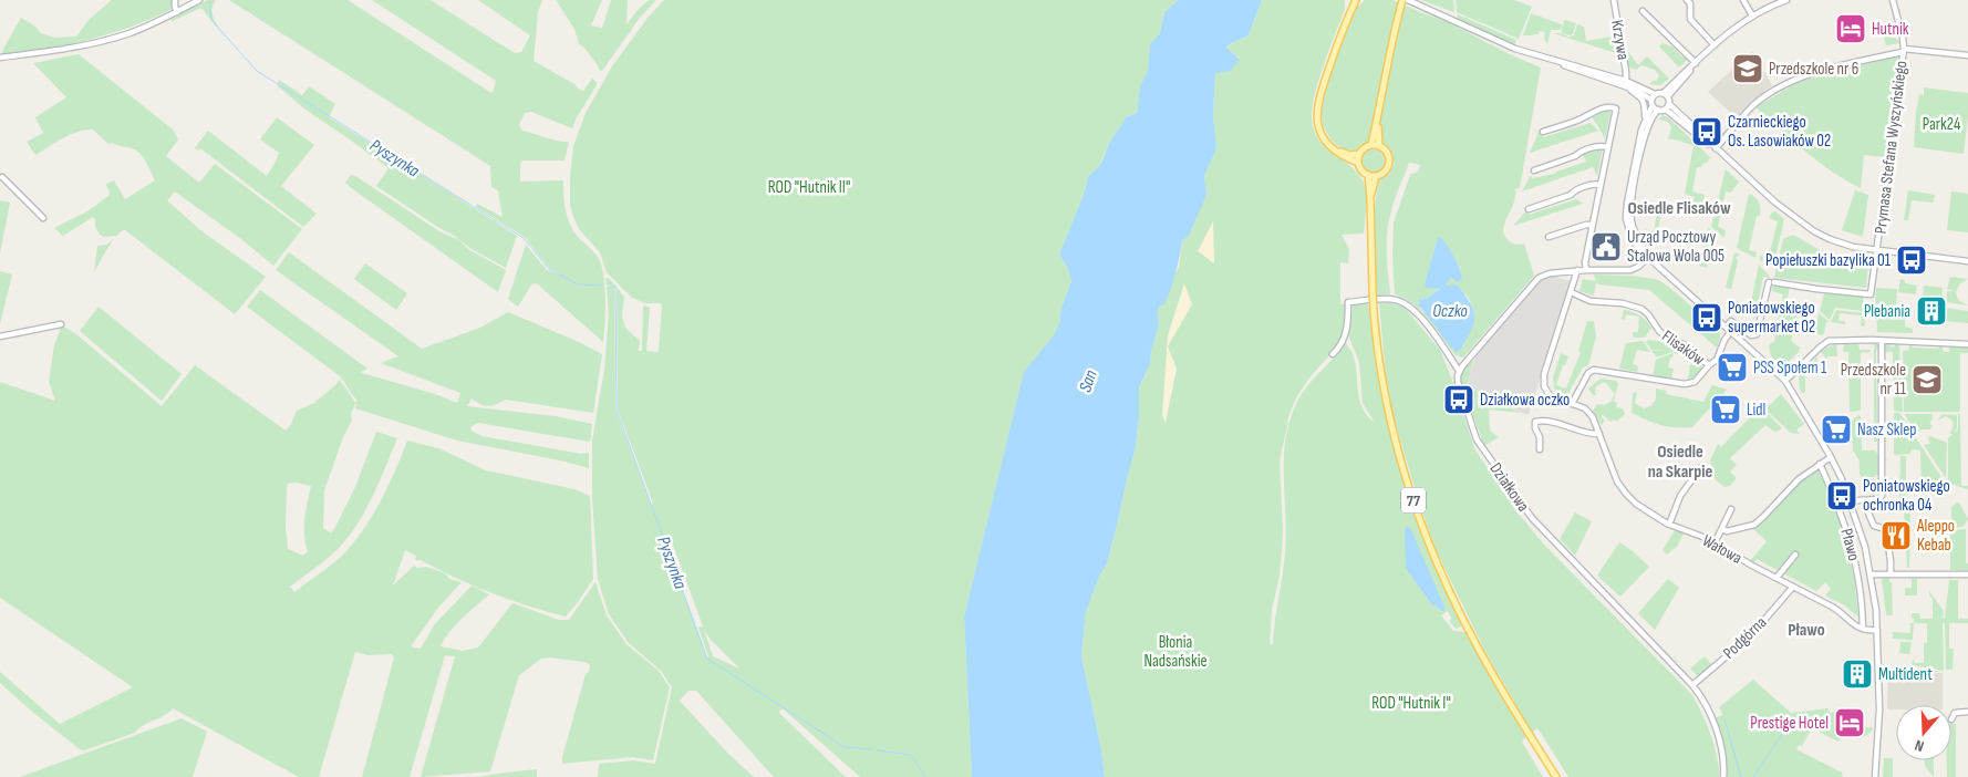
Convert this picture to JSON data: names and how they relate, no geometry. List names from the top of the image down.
{
  "streets": {
    "main road": ["77"],
    "street": [
      "Krzywa",
      "Prymasa Stefana Wyszyńskiego",
      "Flisaków",
      "Działkowa",
      "Pławo",
      "Wałowa",
      "Podgórna"
    ]
  },
  "crossings": [
    ["Flisaków", "Wałowa"],
    ["Działkowa", "Podgórna"],
    ["Pławo", "Wałowa"],
    ["Wałowa", "Podgórna"]
  ],
  "districts": ["Osiedle Flisaków", "Osiedle na Skarpie", "Pławo"],
  "water": ["Pyszynka", "Oczko", "San"],
  "parks": [
    "Park24",
    "ROD \"Hutnik II\"",
    "Błonia Nadsańskie",
    "ROD \"Hutnik I\""
  ],
  "places": {
    "hotel": ["Hutnik", "Prestige Hotel"],
    "school or university": ["Przedszkole nr 6", "Przedszkole nr 11"],
    "bus stop": [
      "Czarnieckiego Os. Lasowiaków 02",
      "Popiełuszki bazylika 01",
      "Poniatowskiego supermarket 02",
      "Działkowa oczko",
      "Poniatowskiego ochronka 04"
    ],
    "public building": ["Urząd Pocztowy Stalowa Wola 005"],
    "building": ["Plebania", "Multident"],
    "supermarket": ["PSS Społem 1", "Lidl", "Nasz Sklep"],
    "restaurant": ["Aleppo Kebab"]
  },
  "north": "bottom"
}
